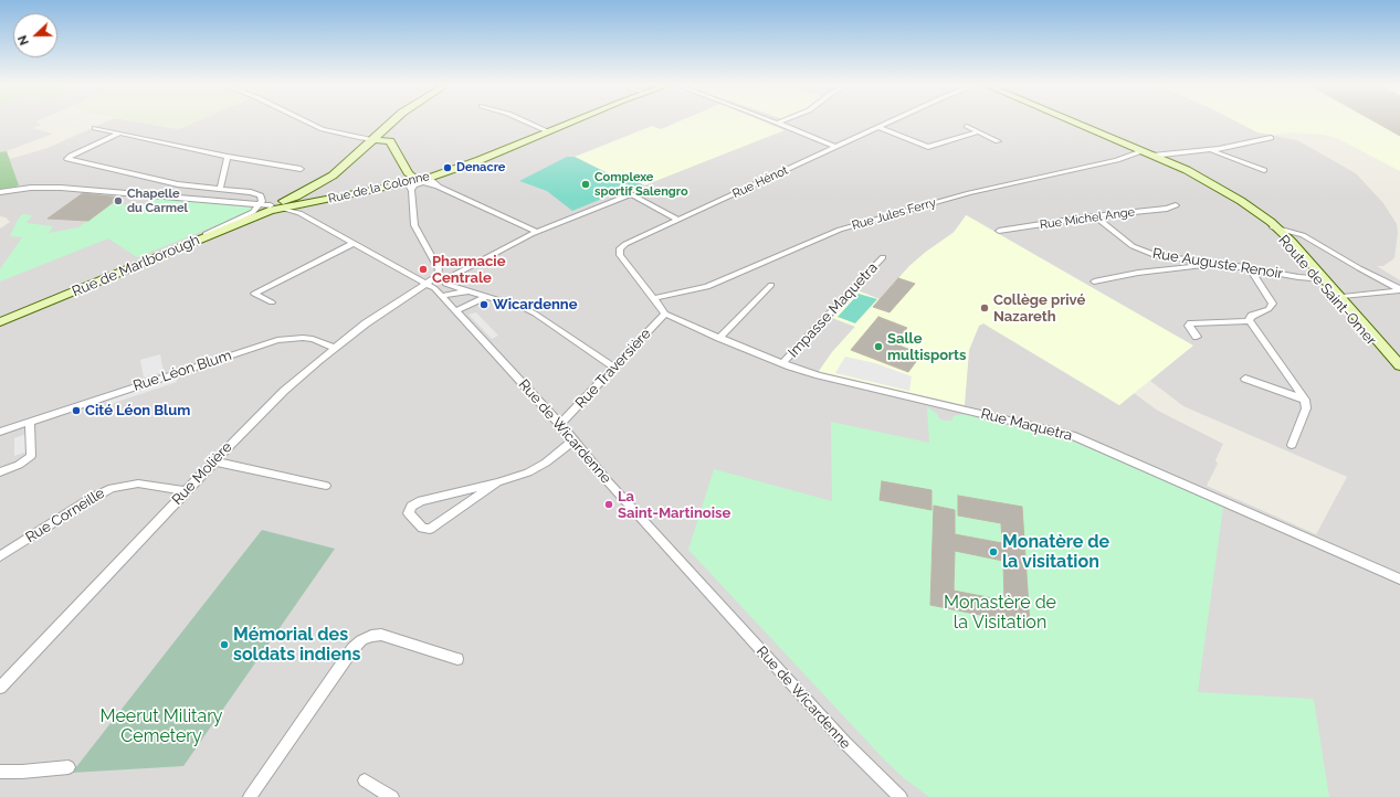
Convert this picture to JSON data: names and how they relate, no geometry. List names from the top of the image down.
{
  "streets": {
    "main road": ["Rue de la Colonne", "Rue de Marlborough", "Route de Saint-Omer"],
    "street": [
      "Rue Hénot",
      "Rue Jules Ferry",
      "Rue Michel Ange",
      "Rue Auguste Renoir",
      "Impasse Maquetra",
      "Rue Traversière",
      "Rue Léon Blum",
      "Rue Maquetra",
      "Rue de Wicardenne",
      "Rue Molière",
      "Rue Corneille"
    ]
  },
  "crossings": [
    ["Rue Hénot", "Rue Jules Ferry"],
    ["Rue Hénot", "Rue Traversière"],
    ["Rue Hénot", "Rue Maquetra"],
    ["Rue de la Colonne", "Rue de Marlborough"],
    ["Rue de la Colonne", "Rue de Wicardenne"],
    ["Rue Jules Ferry", "Route de Saint-Omer"],
    ["Rue Michel Ange", "Rue Auguste Renoir"],
    ["Rue Auguste Renoir", "Route de Saint-Omer"],
    ["Rue de Marlborough", "Rue de Wicardenne"],
    ["Impasse Maquetra", "Rue Maquetra"],
    ["Rue Traversière", "Rue Maquetra"],
    ["Rue Traversière", "Rue de Wicardenne"],
    ["Rue Léon Blum", "Rue Molière"],
    ["Rue de Wicardenne", "Rue Molière"],
    ["Rue Molière", "Rue Corneille"]
  ],
  "parks": ["Monastère de la Visitation", "Meerut Military Cemetery"],
  "places": [
    "Denacre",
    "Complexe sportif Salengro",
    "Chapelle du Carmel",
    "Pharmacie Centrale",
    "Wicardenne",
    "Collège privé Nazareth",
    "Salle multisports",
    "Cité Léon Blum",
    "La Saint-Martinoise",
    "Monatère de la visitation",
    "Mémorial des soldats indiens"
  ],
  "north": "left"
}
